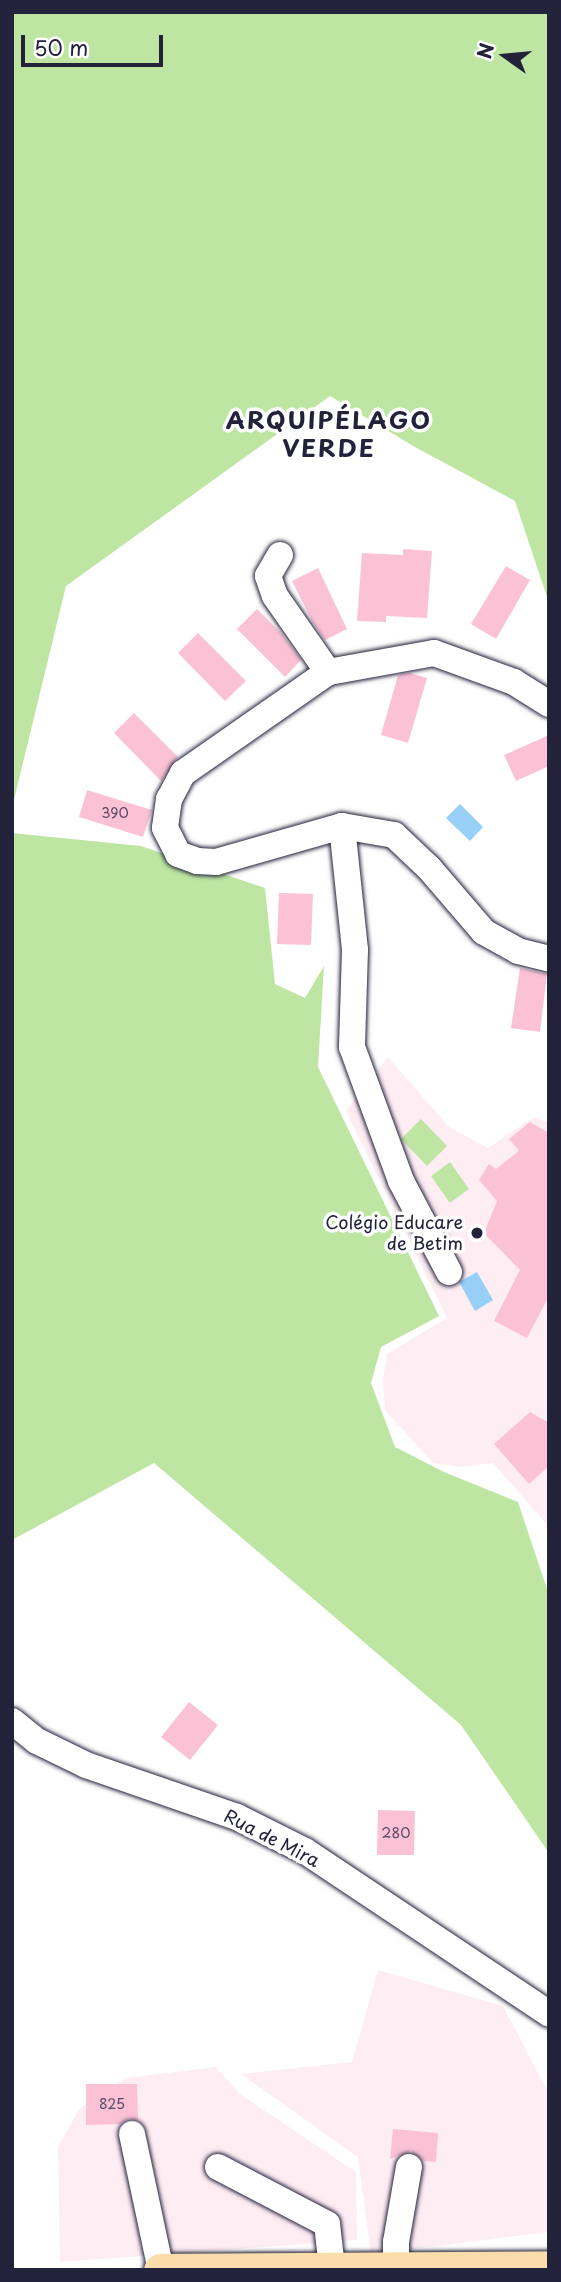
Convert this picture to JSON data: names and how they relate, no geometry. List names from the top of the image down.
{
  "streets": {
    "street": ["Rua de Mira"]
  },
  "districts": ["ARQUIPÉLAGO VERDE"],
  "places": ["Colégio Educare de Betim"],
  "house_numbers": ["390", "280", "825"],
  "scale_bar": "50 m",
  "north": "left"
}
